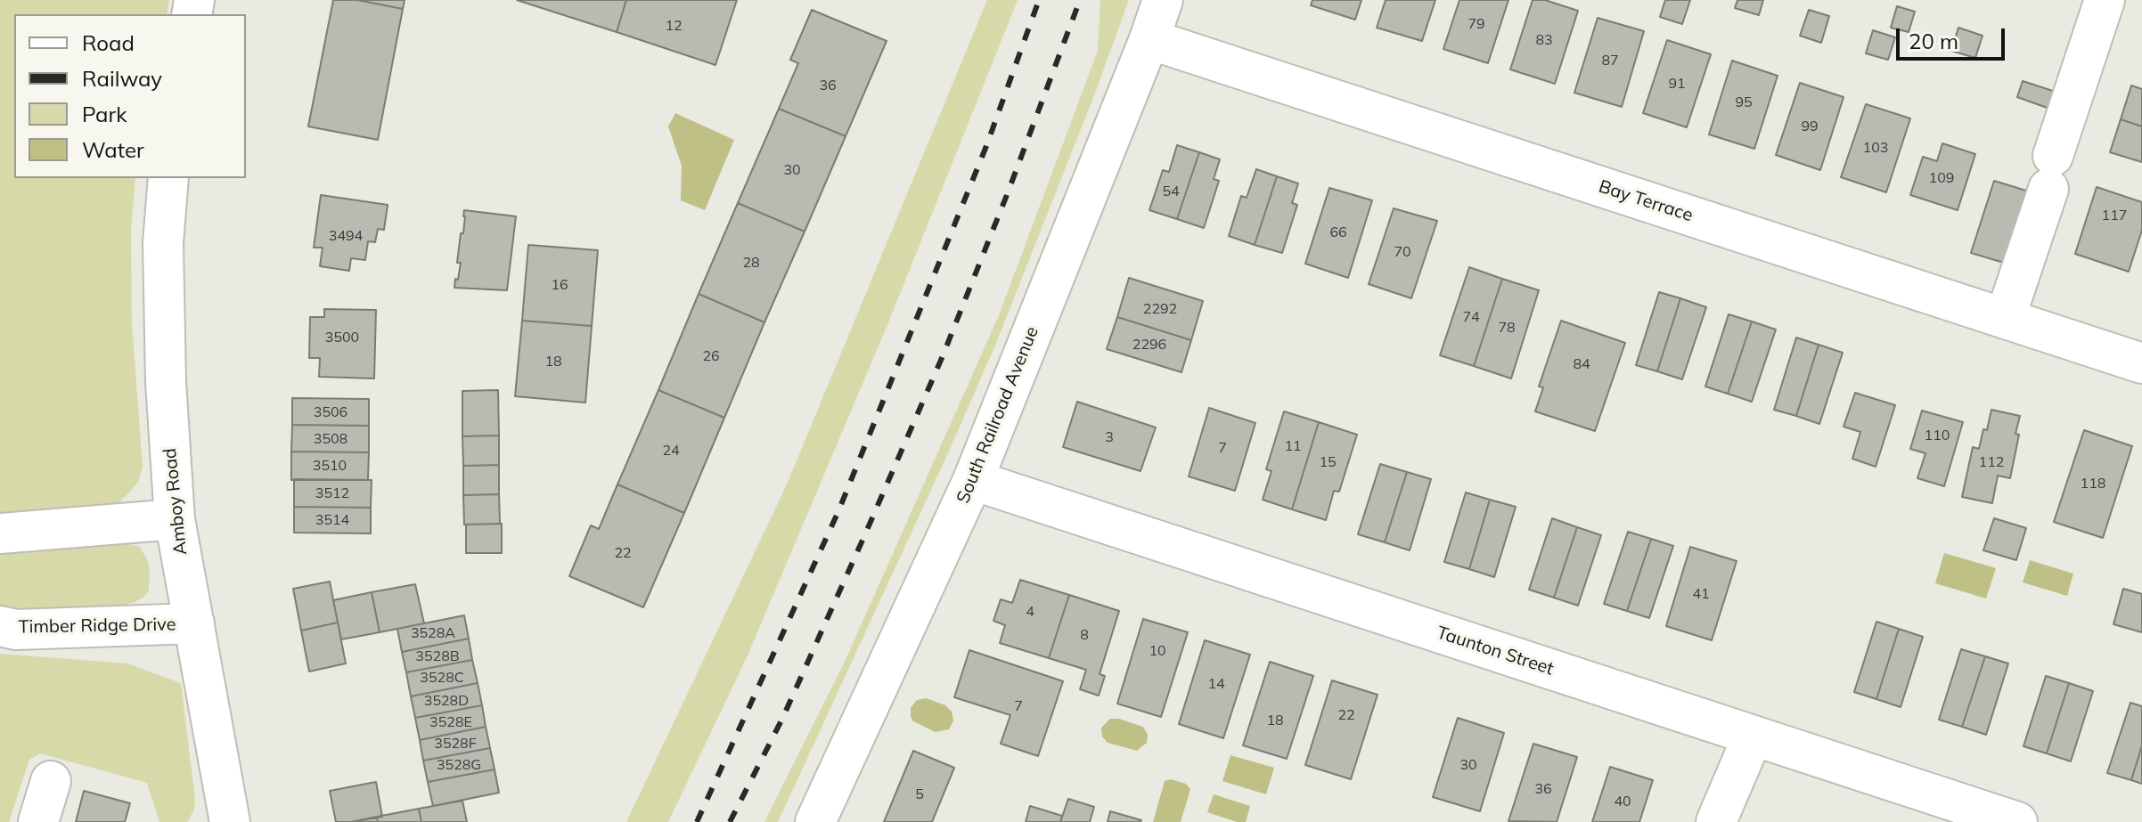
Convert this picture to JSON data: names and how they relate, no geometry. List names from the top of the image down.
{
  "streets": {
    "street": [
      "Bay Terrace",
      "South Railroad Avenue",
      "Amboy Road",
      "Timber Ridge Drive",
      "Taunton Street"
    ]
  },
  "crossings": [
    ["Bay Terrace", "South Railroad Avenue"],
    ["South Railroad Avenue", "Taunton Street"],
    ["Amboy Road", "Timber Ridge Drive"]
  ],
  "house_numbers": [
    "79",
    "12",
    "83",
    "87",
    "91",
    "36",
    "95",
    "99",
    "103",
    "30",
    "109",
    "54",
    "117",
    "66",
    "3494",
    "70",
    "28",
    "16",
    "2292",
    "74",
    "78",
    "3500",
    "2296",
    "26",
    "18",
    "84",
    "3506",
    "110",
    "3",
    "3508",
    "11",
    "7",
    "24",
    "15",
    "112",
    "3510",
    "118",
    "3512",
    "3514",
    "22",
    "41",
    "4",
    "3528A",
    "8",
    "10",
    "3528B",
    "3528C",
    "14",
    "3528D",
    "7",
    "22",
    "18",
    "3528E",
    "3528F",
    "3528G",
    "30",
    "36",
    "5",
    "40"
  ],
  "legend": [
    "Road",
    "Railway",
    "Park",
    "Water"
  ],
  "scale_bar": "20 m"
}
